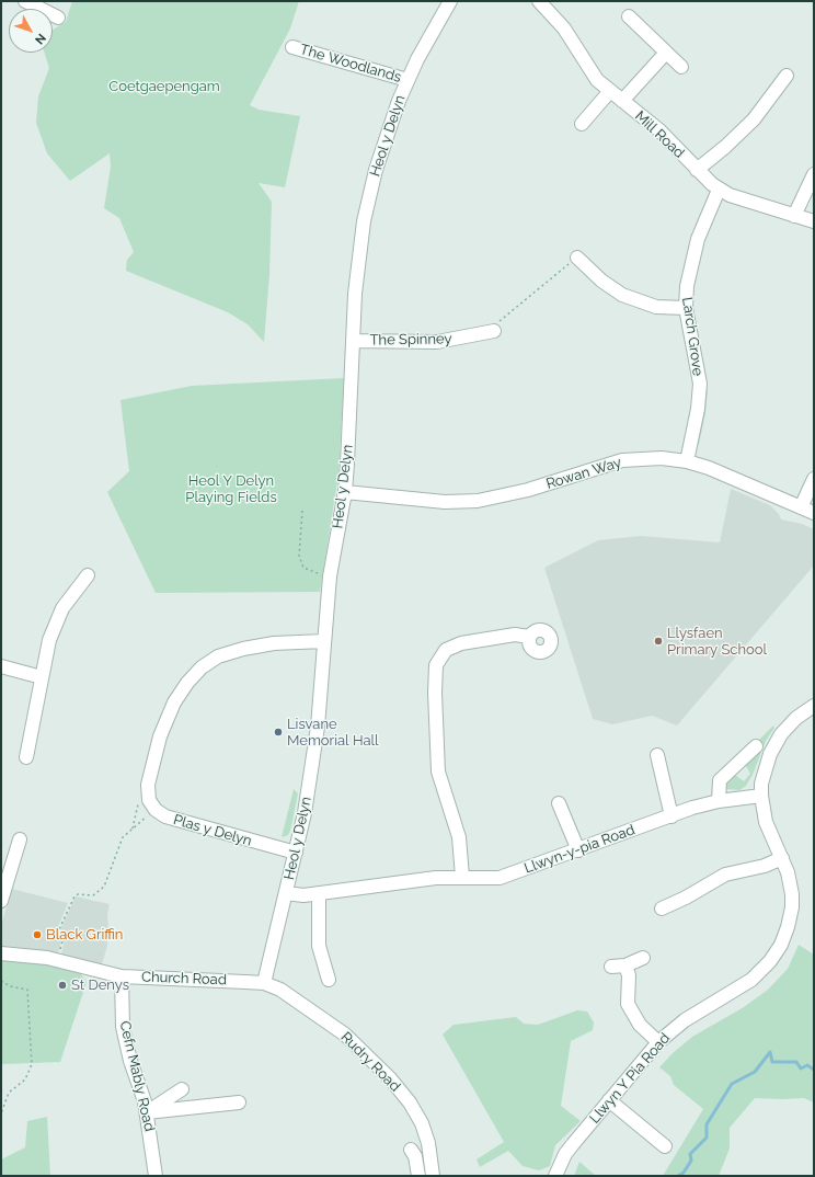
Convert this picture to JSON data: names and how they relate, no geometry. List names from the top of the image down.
{
  "streets": {
    "street": [
      "The Woodlands",
      "Mill Road",
      "Heol y Delyn",
      "Larch Grove",
      "The Spinney",
      "Rowan Way",
      "Plas y Delyn",
      "Llwyn-y-pia Road",
      "Church Road",
      "Rudry Road",
      "Cefn Mably Road",
      "Llwyn Y Pia Road"
    ]
  },
  "crossings": [
    ["The Woodlands", "Heol y Delyn"],
    ["Mill Road", "Larch Grove"],
    ["Heol y Delyn", "The Spinney"],
    ["Heol y Delyn", "Rowan Way"],
    ["Heol y Delyn", "Plas y Delyn"],
    ["Heol y Delyn", "Llwyn-y-pia Road"],
    ["Heol y Delyn", "Church Road"],
    ["Heol y Delyn", "Rudry Road"],
    ["Larch Grove", "Rowan Way"],
    ["Llwyn-y-pia Road", "Llwyn Y Pia Road"],
    ["Church Road", "Rudry Road"],
    ["Church Road", "Cefn Mably Road"]
  ],
  "parks": ["Coetgaepengam", "Heol Y Delyn Playing Fields"],
  "places": [
    "Llysfaen Primary School",
    "Lisvane Memorial Hall",
    "Black Griffin",
    "St Denys"
  ],
  "north": "bottom right"
}
